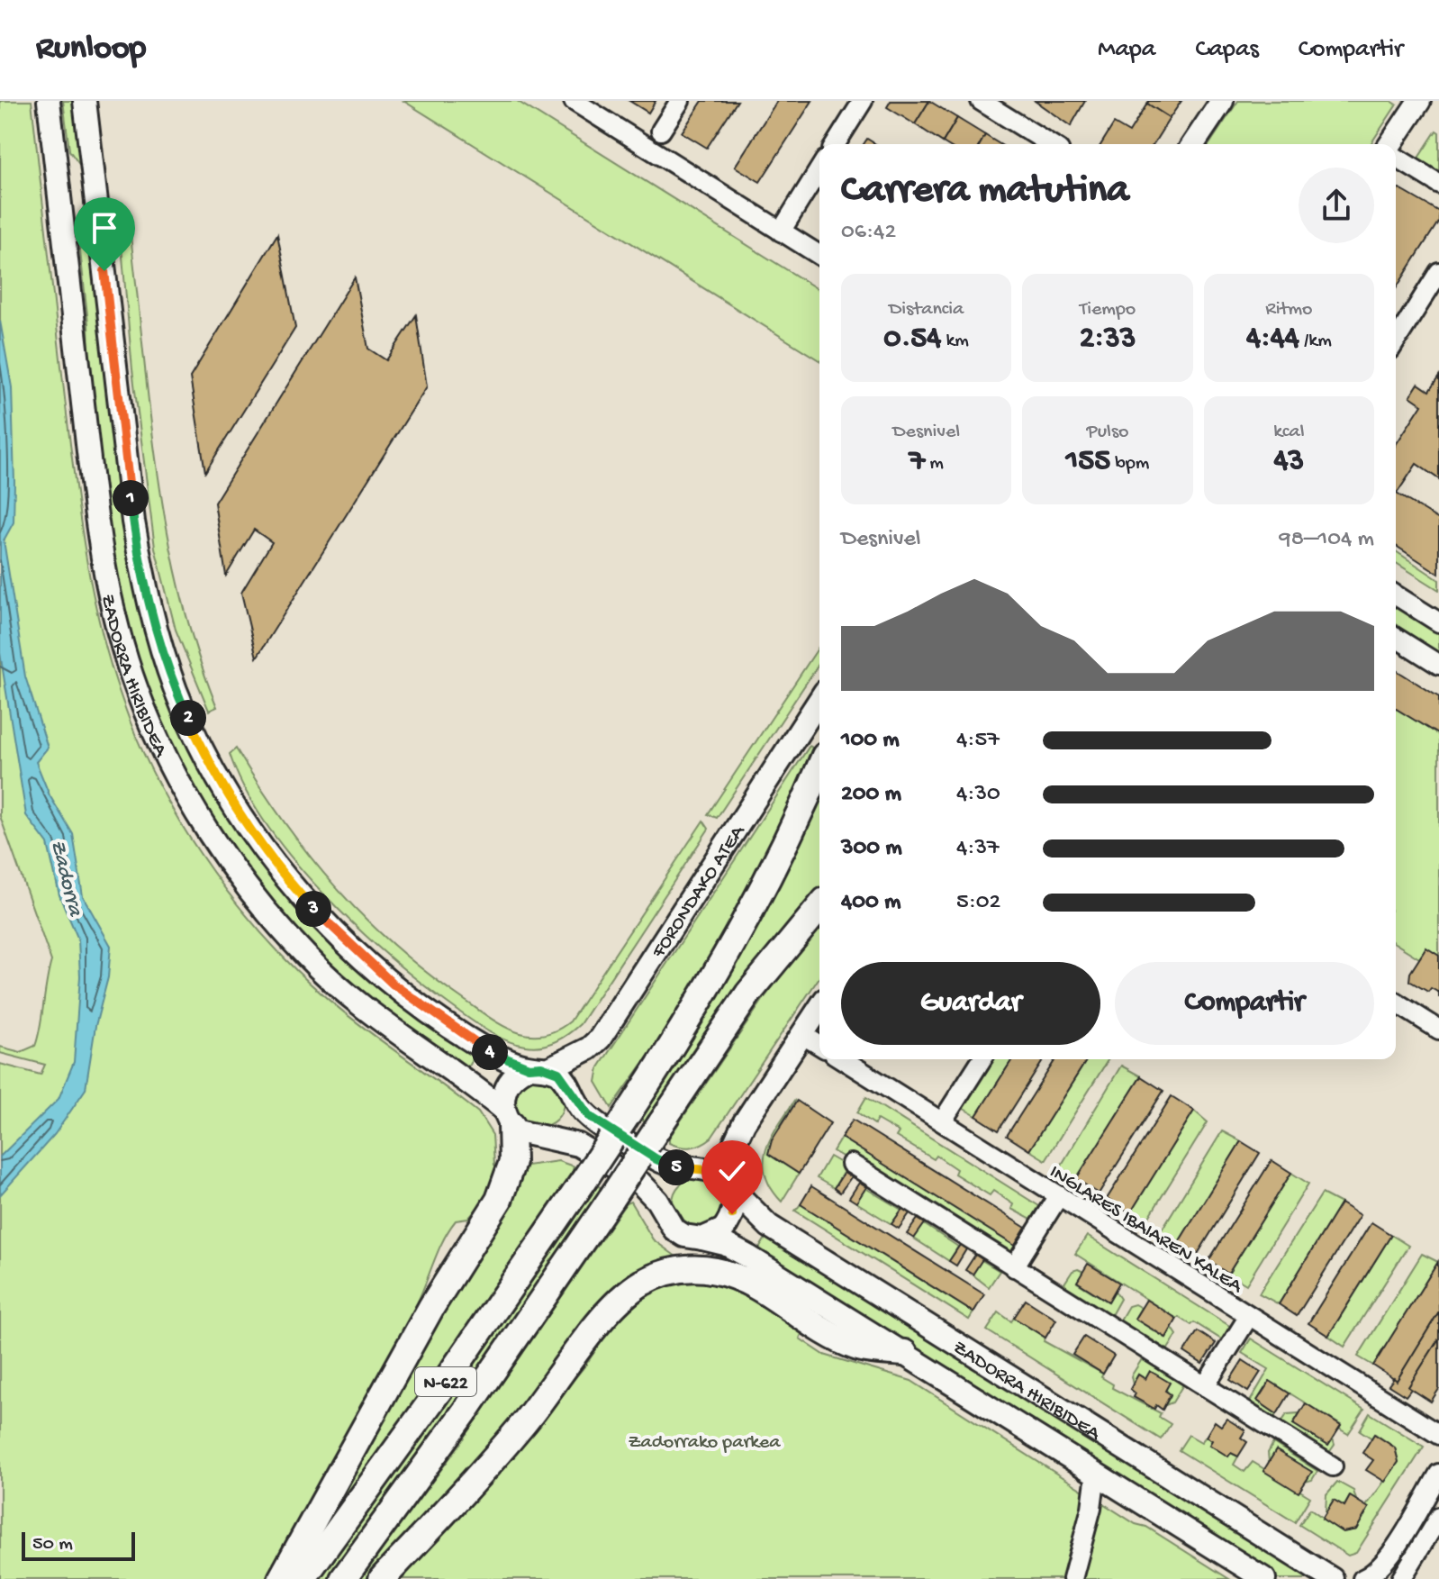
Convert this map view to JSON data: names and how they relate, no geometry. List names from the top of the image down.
{
  "streets": {
    "highway": ["N-622"],
    "main road": ["ZADORRA HIRIBIDEA", "FORONDAKO ATEA"],
    "street": ["INGLARES IBAIAREN KALEA"]
  },
  "crossings": [
    ["ZADORRA HIRIBIDEA", "FORONDAKO ATEA"]
  ],
  "water": ["Zadorra"],
  "parks": ["Zadorrako parkea"],
  "scale_bar": "50 m",
  "page": {
    "header": "Runloop",
    "nav": ["Mapa", "Capas", "Compartir"],
    "heading": ["Carrera matutina", "06:42"],
    "stats": [
      ["Distancia", "0.54 km"],
      ["Tiempo", "2:33"],
      ["Ritmo", "4:44 /km"],
      ["Desnivel", "7 m"],
      ["Pulso", "155 bpm"],
      ["kcal", "43"]
    ],
    "pins": [
      "1",
      "2",
      "3",
      "4",
      "5"
    ],
    "chart": ["Desnivel", "98–104 m"],
    "list": [
      {
        "name": "100 m",
        "note": "4:57"
      },
      {
        "name": "200 m",
        "note": "4:30"
      },
      {
        "name": "300 m",
        "note": "4:37"
      },
      {
        "name": "400 m",
        "note": "5:02"
      }
    ],
    "buttons": ["Guardar", "Compartir"],
    "scale": "50 m"
  }
}
